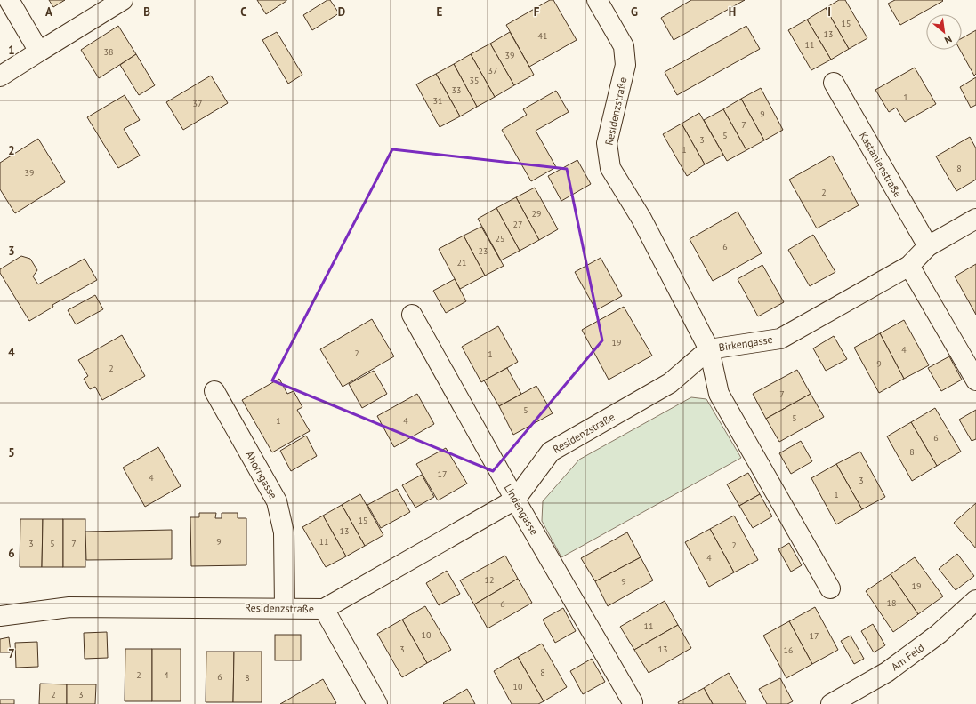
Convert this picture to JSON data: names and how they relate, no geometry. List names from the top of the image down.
{
  "streets": {
    "street": [
      "Residenzstraße",
      "Kastanienstraße",
      "Birkengasse",
      "Ahorngasse",
      "Lindengasse",
      "Am Feld"
    ]
  },
  "crossings": [
    ["Residenzstraße", "Birkengasse"],
    ["Residenzstraße", "Ahorngasse"],
    ["Residenzstraße", "Lindengasse"],
    ["Kastanienstraße", "Birkengasse"]
  ],
  "house_numbers": [
    "15",
    "13",
    "41",
    "11",
    "38",
    "39",
    "37",
    "35",
    "33",
    "1",
    "31",
    "37",
    "9",
    "7",
    "5",
    "3",
    "1",
    "8",
    "39",
    "2",
    "29",
    "27",
    "25",
    "6",
    "23",
    "21",
    "19",
    "4",
    "2",
    "1",
    "9",
    "2",
    "7",
    "5",
    "5",
    "1",
    "4",
    "6",
    "8",
    "17",
    "4",
    "3",
    "1",
    "15",
    "13",
    "9",
    "11",
    "3",
    "5",
    "7",
    "2",
    "4",
    "12",
    "9",
    "19",
    "18",
    "6",
    "11",
    "10",
    "17",
    "3",
    "13",
    "16",
    "8",
    "2",
    "4",
    "6",
    "8",
    "10",
    "2",
    "3"
  ],
  "north": "bottom right",
  "grid": {
    "columns": [
      "A",
      "B",
      "C",
      "D",
      "E",
      "F",
      "G",
      "H",
      "I"
    ],
    "rows": [
      "1",
      "2",
      "3",
      "4",
      "5",
      "6",
      "7"
    ]
  }
}
